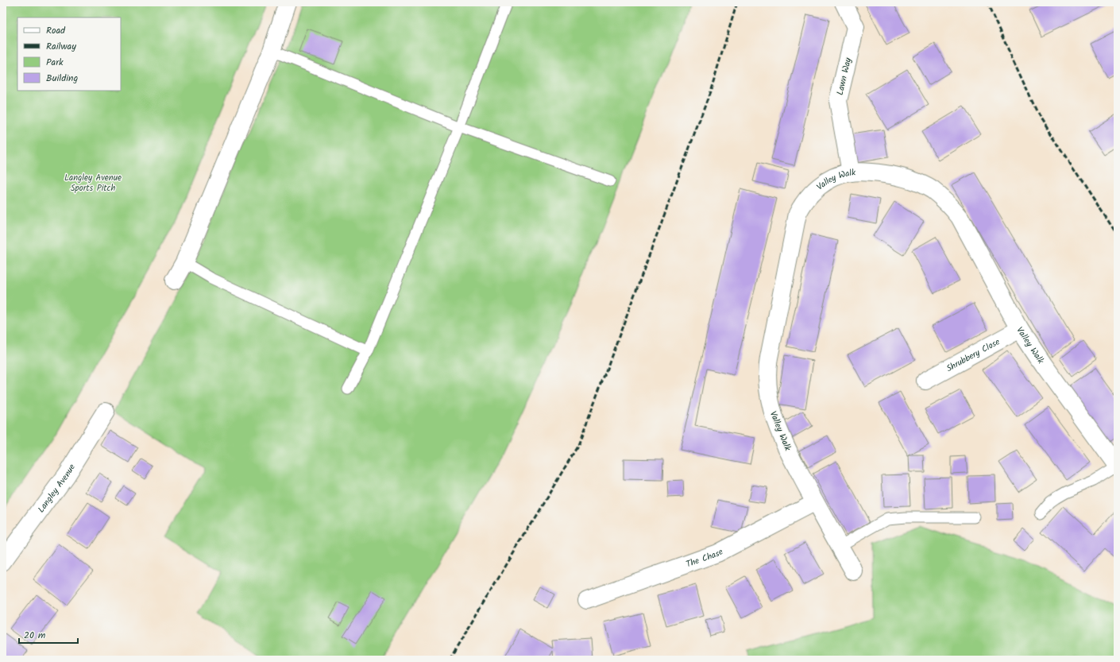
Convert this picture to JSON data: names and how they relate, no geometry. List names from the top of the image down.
{
  "streets": {
    "street": [
      "Lawn Way",
      "Valley Walk",
      "Shrubbery Close",
      "Langley Avenue",
      "The Chase"
    ]
  },
  "crossings": [
    ["Lawn Way", "Valley Walk"],
    ["Valley Walk", "Shrubbery Close"],
    ["Valley Walk", "The Chase"]
  ],
  "parks": ["Langley Avenue Sports Pitch"],
  "legend": [
    "Road",
    "Railway",
    "Park",
    "Building"
  ],
  "scale_bar": "20 m"
}
